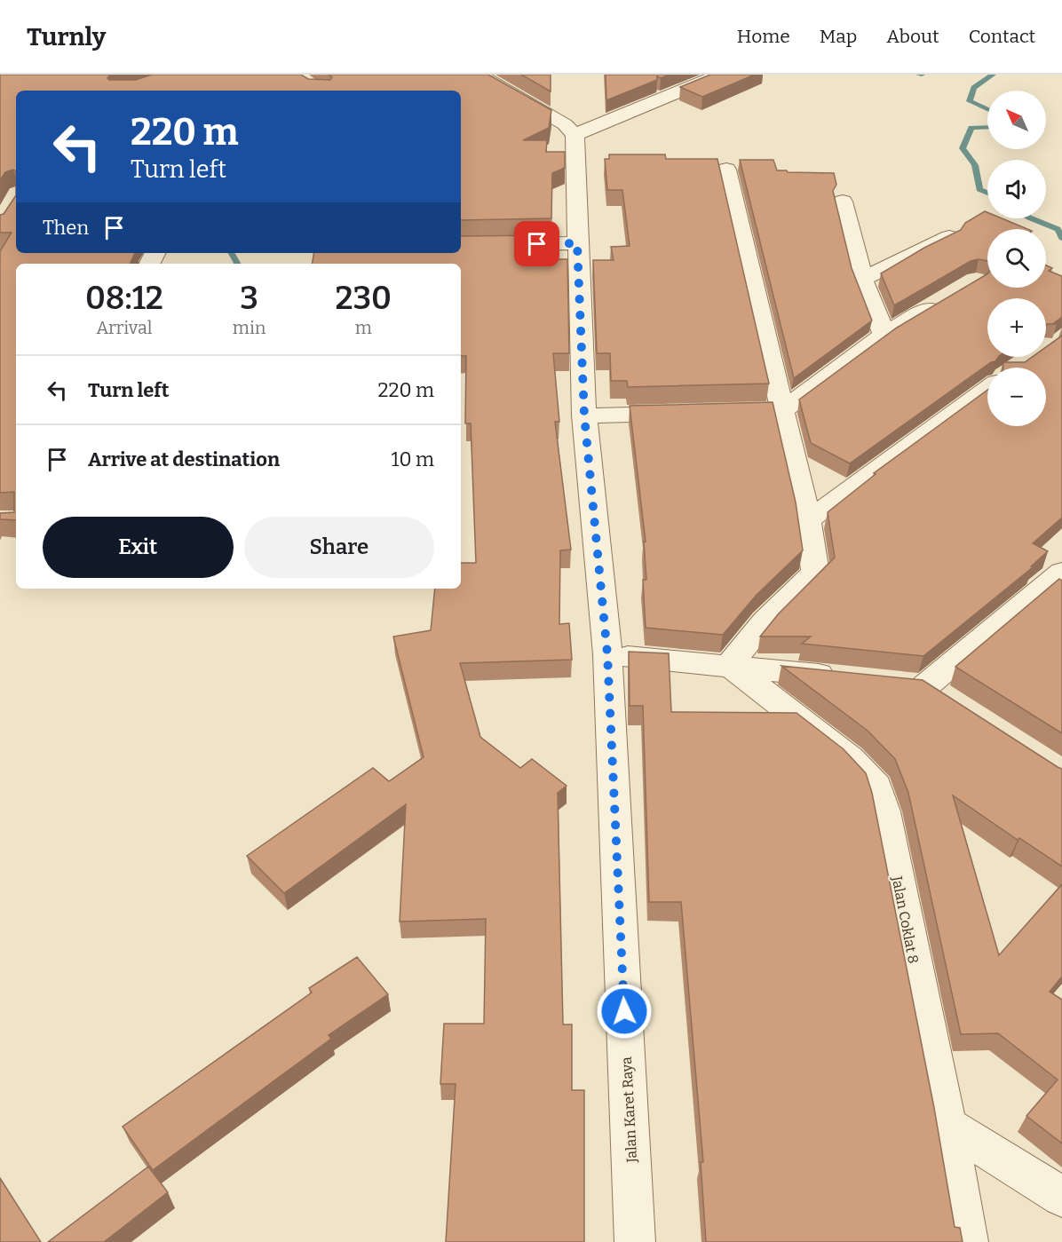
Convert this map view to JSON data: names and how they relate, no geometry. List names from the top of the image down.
{
  "streets": {
    "street": ["Jalan Coklat 8", "Jalan Karet Raya"]
  },
  "north": "top left",
  "page": {
    "header": "Turnly",
    "nav": [
      "Home",
      "Map",
      "About",
      "Contact"
    ],
    "map_buttons": ["+", "−"],
    "turn": ["220 m", "Turn left"],
    "then": "Then",
    "eta": [
      "08:12",
      "Arrival",
      "3",
      "min",
      "230",
      "m"
    ],
    "list": [
      {
        "name": "Turn left",
        "value": "220 m"
      },
      {
        "name": "Arrive at destination",
        "value": "10 m"
      }
    ],
    "buttons": ["Exit", "Share"]
  }
}
